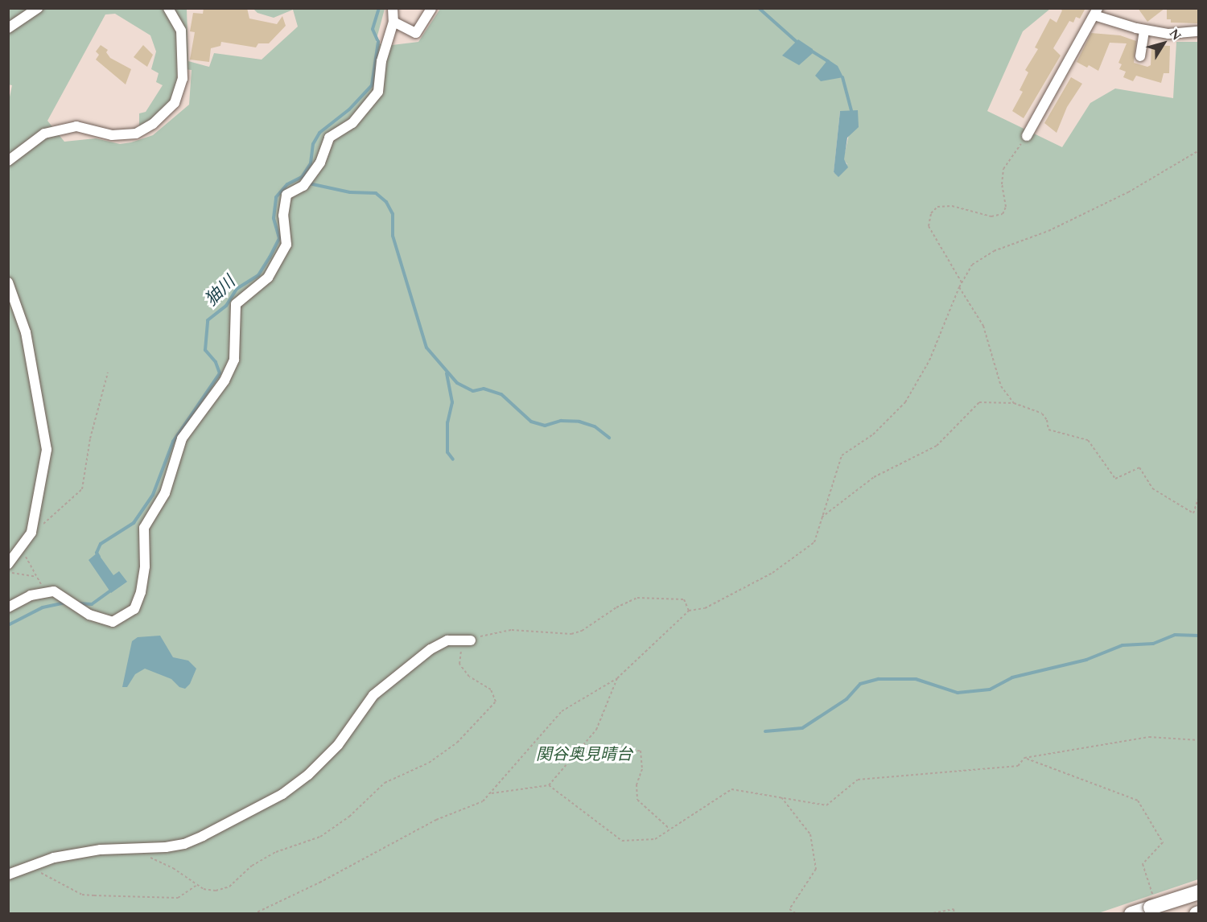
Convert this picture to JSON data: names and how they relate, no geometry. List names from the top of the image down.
{
  "water": ["㹨川"],
  "parks": ["関谷奥見晴台"],
  "north": "top right"
}
